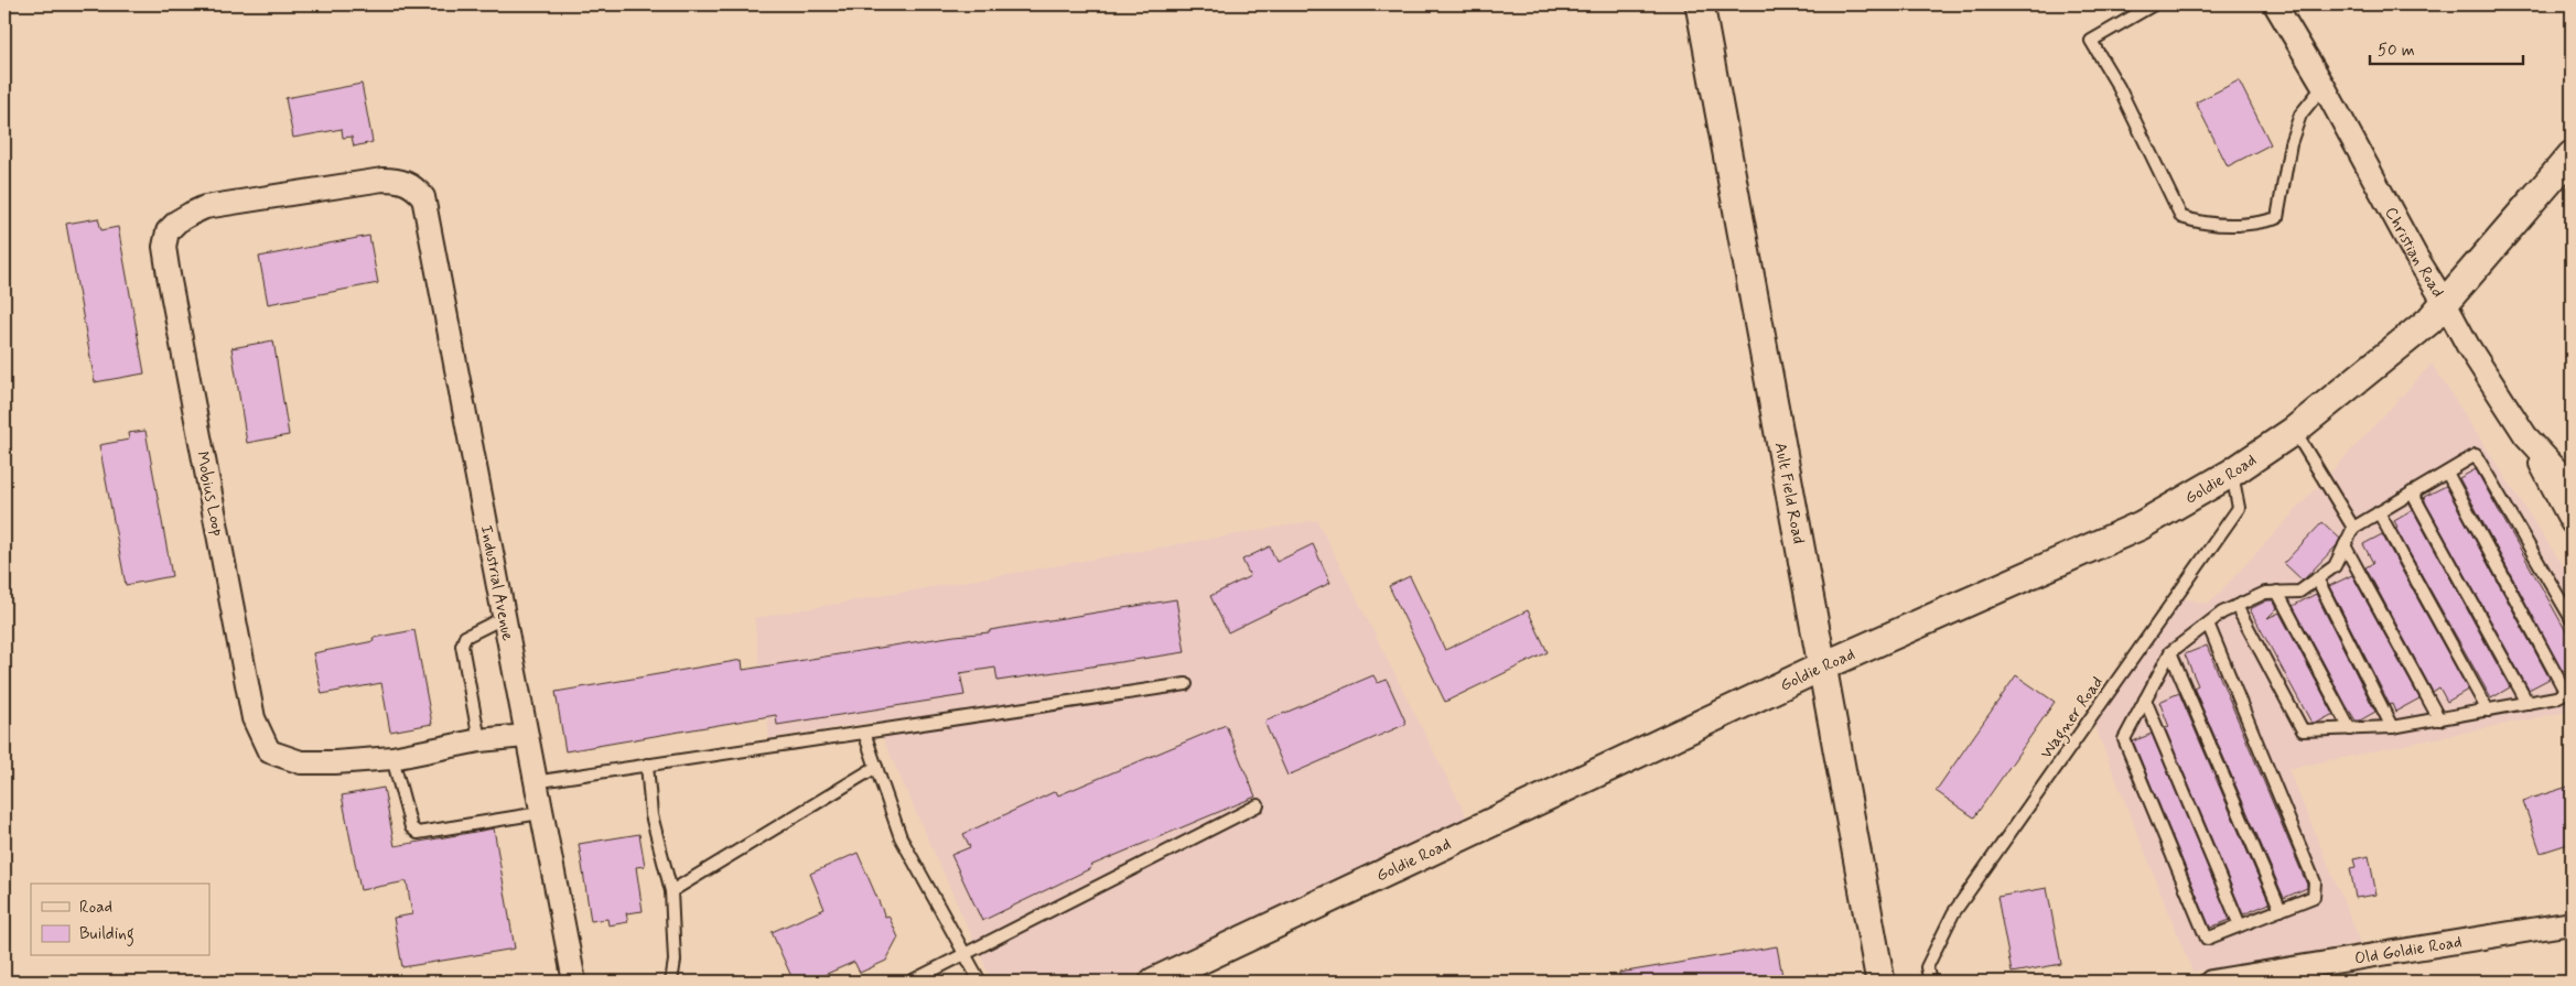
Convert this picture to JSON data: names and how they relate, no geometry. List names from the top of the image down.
{
  "streets": {
    "street": [
      "Christian Road",
      "Goldie Road",
      "Mobius Loop",
      "Ault Field Road",
      "Industrial Avenue",
      "Old Goldie Road"
    ],
    "lane": ["Wagner Road"]
  },
  "crossings": [
    ["Christian Road", "Goldie Road"],
    ["Goldie Road", "Ault Field Road"],
    ["Goldie Road", "Wagner Road"],
    ["Mobius Loop", "Industrial Avenue"]
  ],
  "legend": ["Road", "Building"],
  "scale_bar": "50 m"
}
